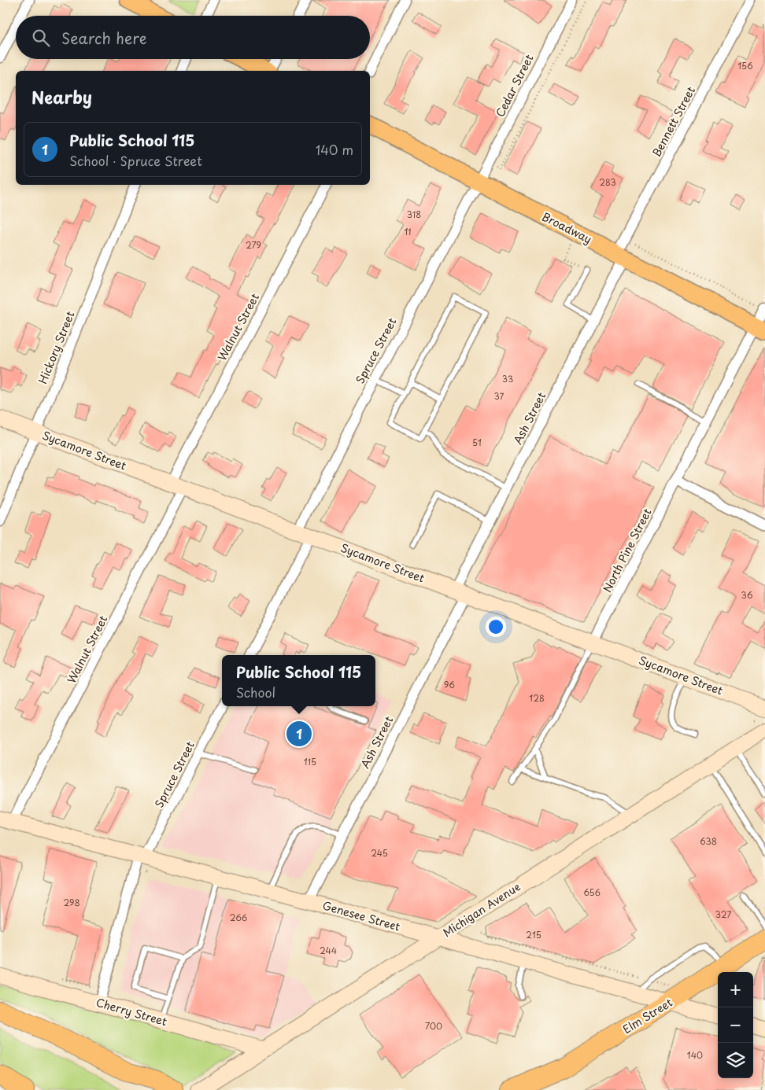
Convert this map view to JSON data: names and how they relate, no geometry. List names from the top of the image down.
{
  "streets": {
    "highway": ["Elm Street"],
    "main road": ["Broadway"],
    "street": [
      "Cedar Street",
      "Bennett Street",
      "Walnut Street",
      "Hickory Street",
      "Spruce Street",
      "Ash Street",
      "Sycamore Street",
      "North Pine Street",
      "Michigan Avenue",
      "Genesee Street",
      "Cherry Street"
    ]
  },
  "crossings": [
    ["Cedar Street", "Broadway"],
    ["Cedar Street", "Spruce Street"],
    ["Bennett Street", "Broadway"],
    ["Bennett Street", "Ash Street"],
    ["Broadway", "Spruce Street"],
    ["Broadway", "Ash Street"],
    ["Broadway", "North Pine Street"],
    ["Walnut Street", "Sycamore Street"],
    ["Walnut Street", "Genesee Street"],
    ["Hickory Street", "Sycamore Street"],
    ["Spruce Street", "Sycamore Street"],
    ["Spruce Street", "Genesee Street"],
    ["Spruce Street", "Cherry Street"],
    ["Ash Street", "Sycamore Street"],
    ["Ash Street", "Genesee Street"],
    ["Sycamore Street", "North Pine Street"],
    ["Michigan Avenue", "Genesee Street"],
    ["Michigan Avenue", "Cherry Street"],
    ["Genesee Street", "Elm Street"]
  ],
  "house_numbers": [
    "156",
    "283",
    "318",
    "11",
    "279",
    "33",
    "37",
    "51",
    "36",
    "96",
    "128",
    "115",
    "638",
    "245",
    "656",
    "298",
    "327",
    "266",
    "215",
    "244",
    "700",
    "140"
  ],
  "page": {
    "search": "Search here",
    "heading": "Nearby",
    "list": [
      {
        "mark": "1",
        "name": "Public School 115",
        "note": "School · Spruce Street",
        "value": "140 m"
      }
    ],
    "popup": ["Public School 115", "School"],
    "pins": "1",
    "map_buttons": ["+", "−"]
  }
}
